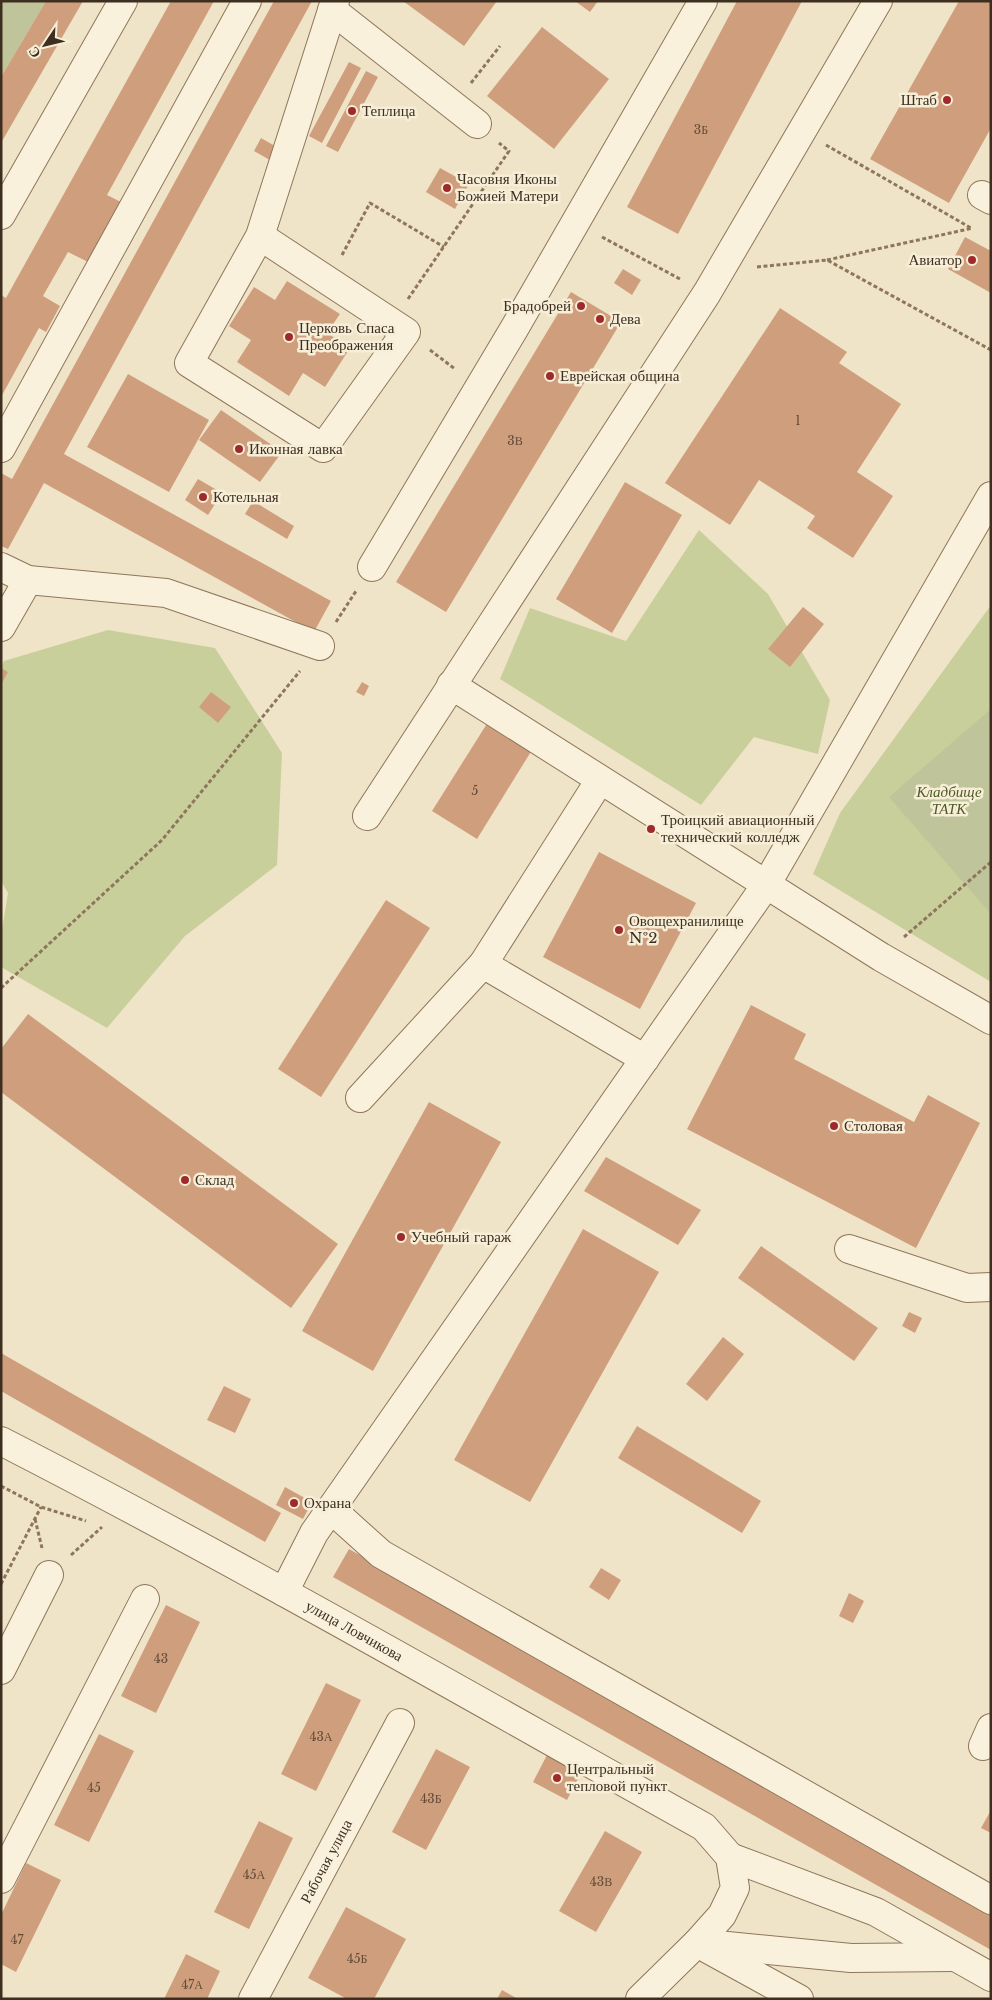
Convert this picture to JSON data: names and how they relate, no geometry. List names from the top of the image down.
{
  "streets": {
    "street": ["улица Ловчикова", "Рабочая улица"]
  },
  "parks": ["Кладбище ТАТК"],
  "places": [
    "Штаб",
    "Теплица",
    "Часовня Иконы Божией Матери",
    "Авиатор",
    "Брадобрей",
    "Дева",
    "Церковь Спаса Преображения",
    "Еврейская община",
    "Иконная лавка",
    "Котельная",
    "Троицкий авиационный технический колледж",
    "Овощехранилище №2",
    "Столовая",
    "Склад",
    "Учебный гараж",
    "Охрана",
    "Центральный тепловой пункт"
  ],
  "house_numbers": [
    "3Б",
    "1",
    "3В",
    "5",
    "43",
    "43А",
    "45",
    "43Б",
    "45А",
    "43В",
    "47",
    "45Б",
    "47А"
  ],
  "north": "bottom left"
}
